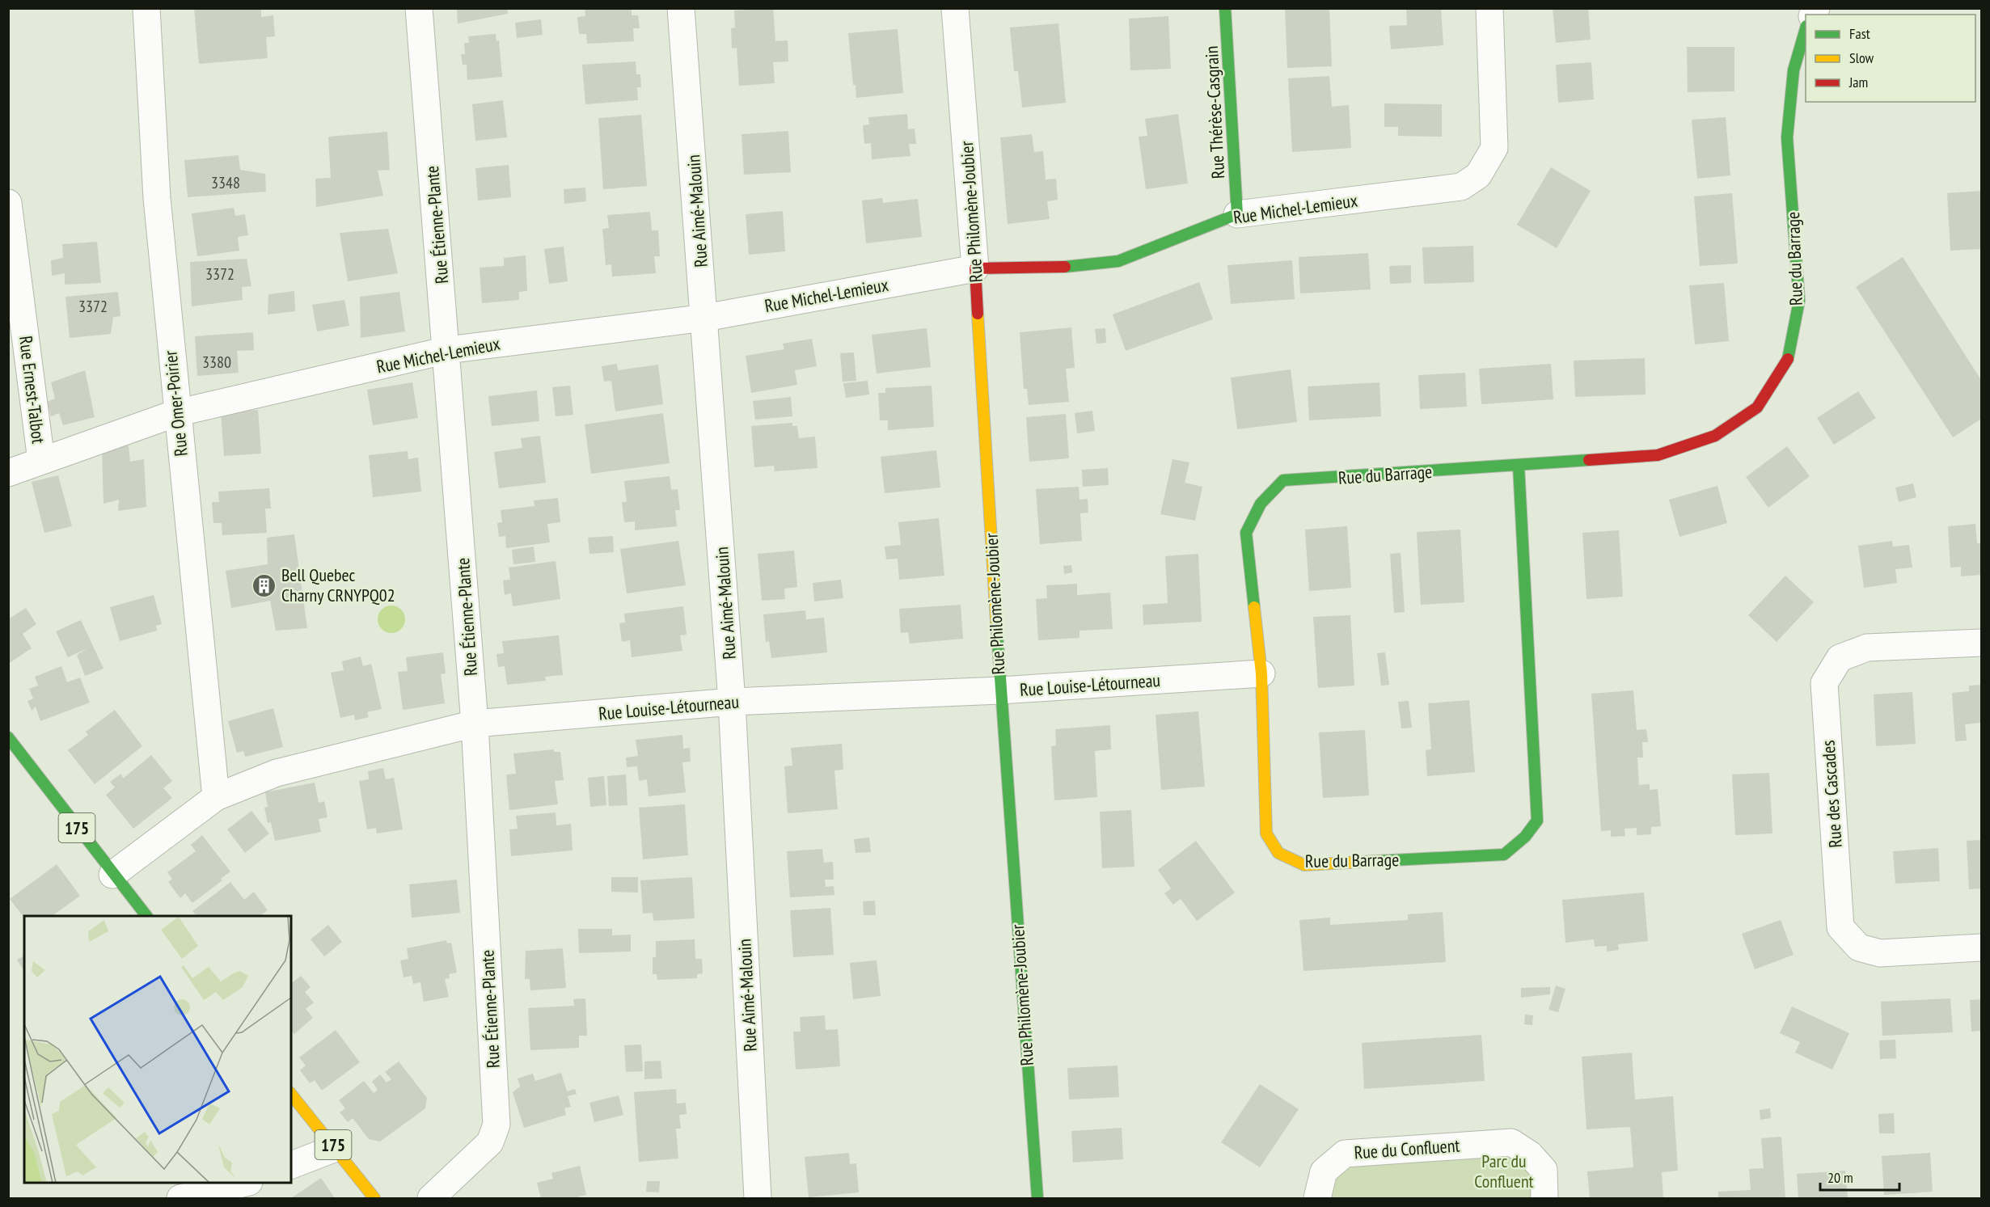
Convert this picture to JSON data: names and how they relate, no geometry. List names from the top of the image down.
{
  "streets": {
    "street": [
      "Rue Thérèse-Casgrain",
      "Rue Michel-Lemieux",
      "Rue Aimé-Malouin",
      "Rue Philomène-Joubier",
      "Rue Étienne-Plante",
      "Rue du Barrage",
      "Rue Ernest-Talbot",
      "Rue Omer-Poirier",
      "Rue Louise-Létourneau",
      "Rue des Cascades",
      "175",
      "Rue du Confluent"
    ]
  },
  "crossings": [
    ["Rue Thérèse-Casgrain", "Rue Michel-Lemieux"],
    ["Rue Michel-Lemieux", "Rue Aimé-Malouin"],
    ["Rue Michel-Lemieux", "Rue Philomène-Joubier"],
    ["Rue Michel-Lemieux", "Rue Étienne-Plante"],
    ["Rue Michel-Lemieux", "Rue Ernest-Talbot"],
    ["Rue Michel-Lemieux", "Rue Omer-Poirier"],
    ["Rue Aimé-Malouin", "Rue Louise-Létourneau"],
    ["Rue Philomène-Joubier", "Rue Louise-Létourneau"],
    ["Rue Étienne-Plante", "Rue Louise-Létourneau"],
    ["Rue du Barrage", "Rue Louise-Létourneau"],
    ["Rue Omer-Poirier", "Rue Louise-Létourneau"],
    ["Rue Louise-Létourneau", "175"]
  ],
  "parks": ["Parc du Confluent"],
  "places": {
    "building": ["Bell Quebec Charny CRNYPQ02"]
  },
  "house_numbers": [
    "3348",
    "3372",
    "3372",
    "3380"
  ],
  "legend": ["Fast", "Slow", "Jam"],
  "scale_bar": "20 m"
}
